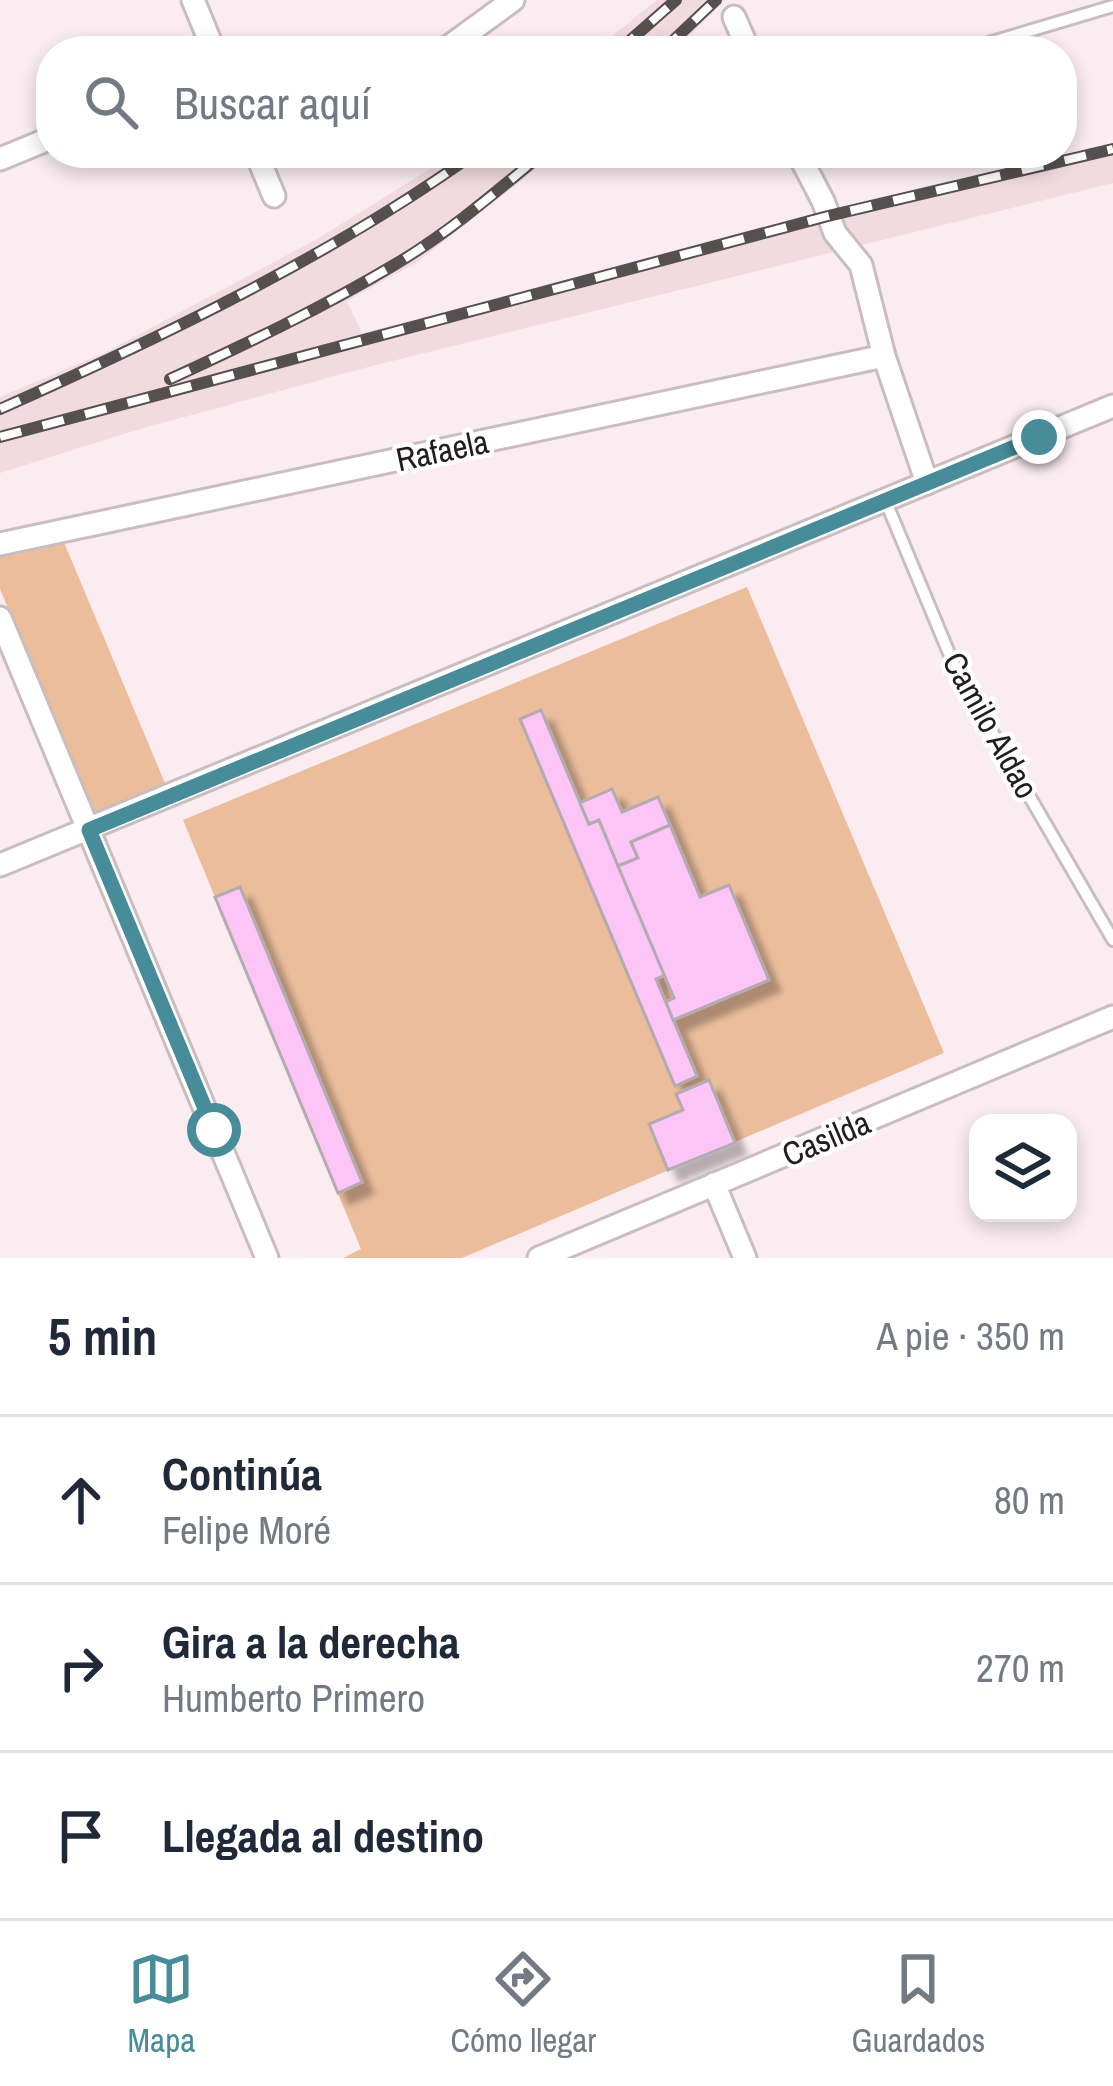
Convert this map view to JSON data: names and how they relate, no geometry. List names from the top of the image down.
{
  "streets": {
    "street": ["Rafaela", "Casilda"],
    "lane": ["Camilo Aldao"]
  },
  "page": {
    "search": "Buscar aquí",
    "heading": ["5 min", "A pie · 350 m"],
    "list": [
      ["Continúa", "Felipe Moré", "80 m"],
      ["Gira a la derecha", "Humberto Primero", "270 m"],
      "Llegada al destino"
    ],
    "nav": ["Mapa", "Cómo llegar", "Guardados"]
  }
}
